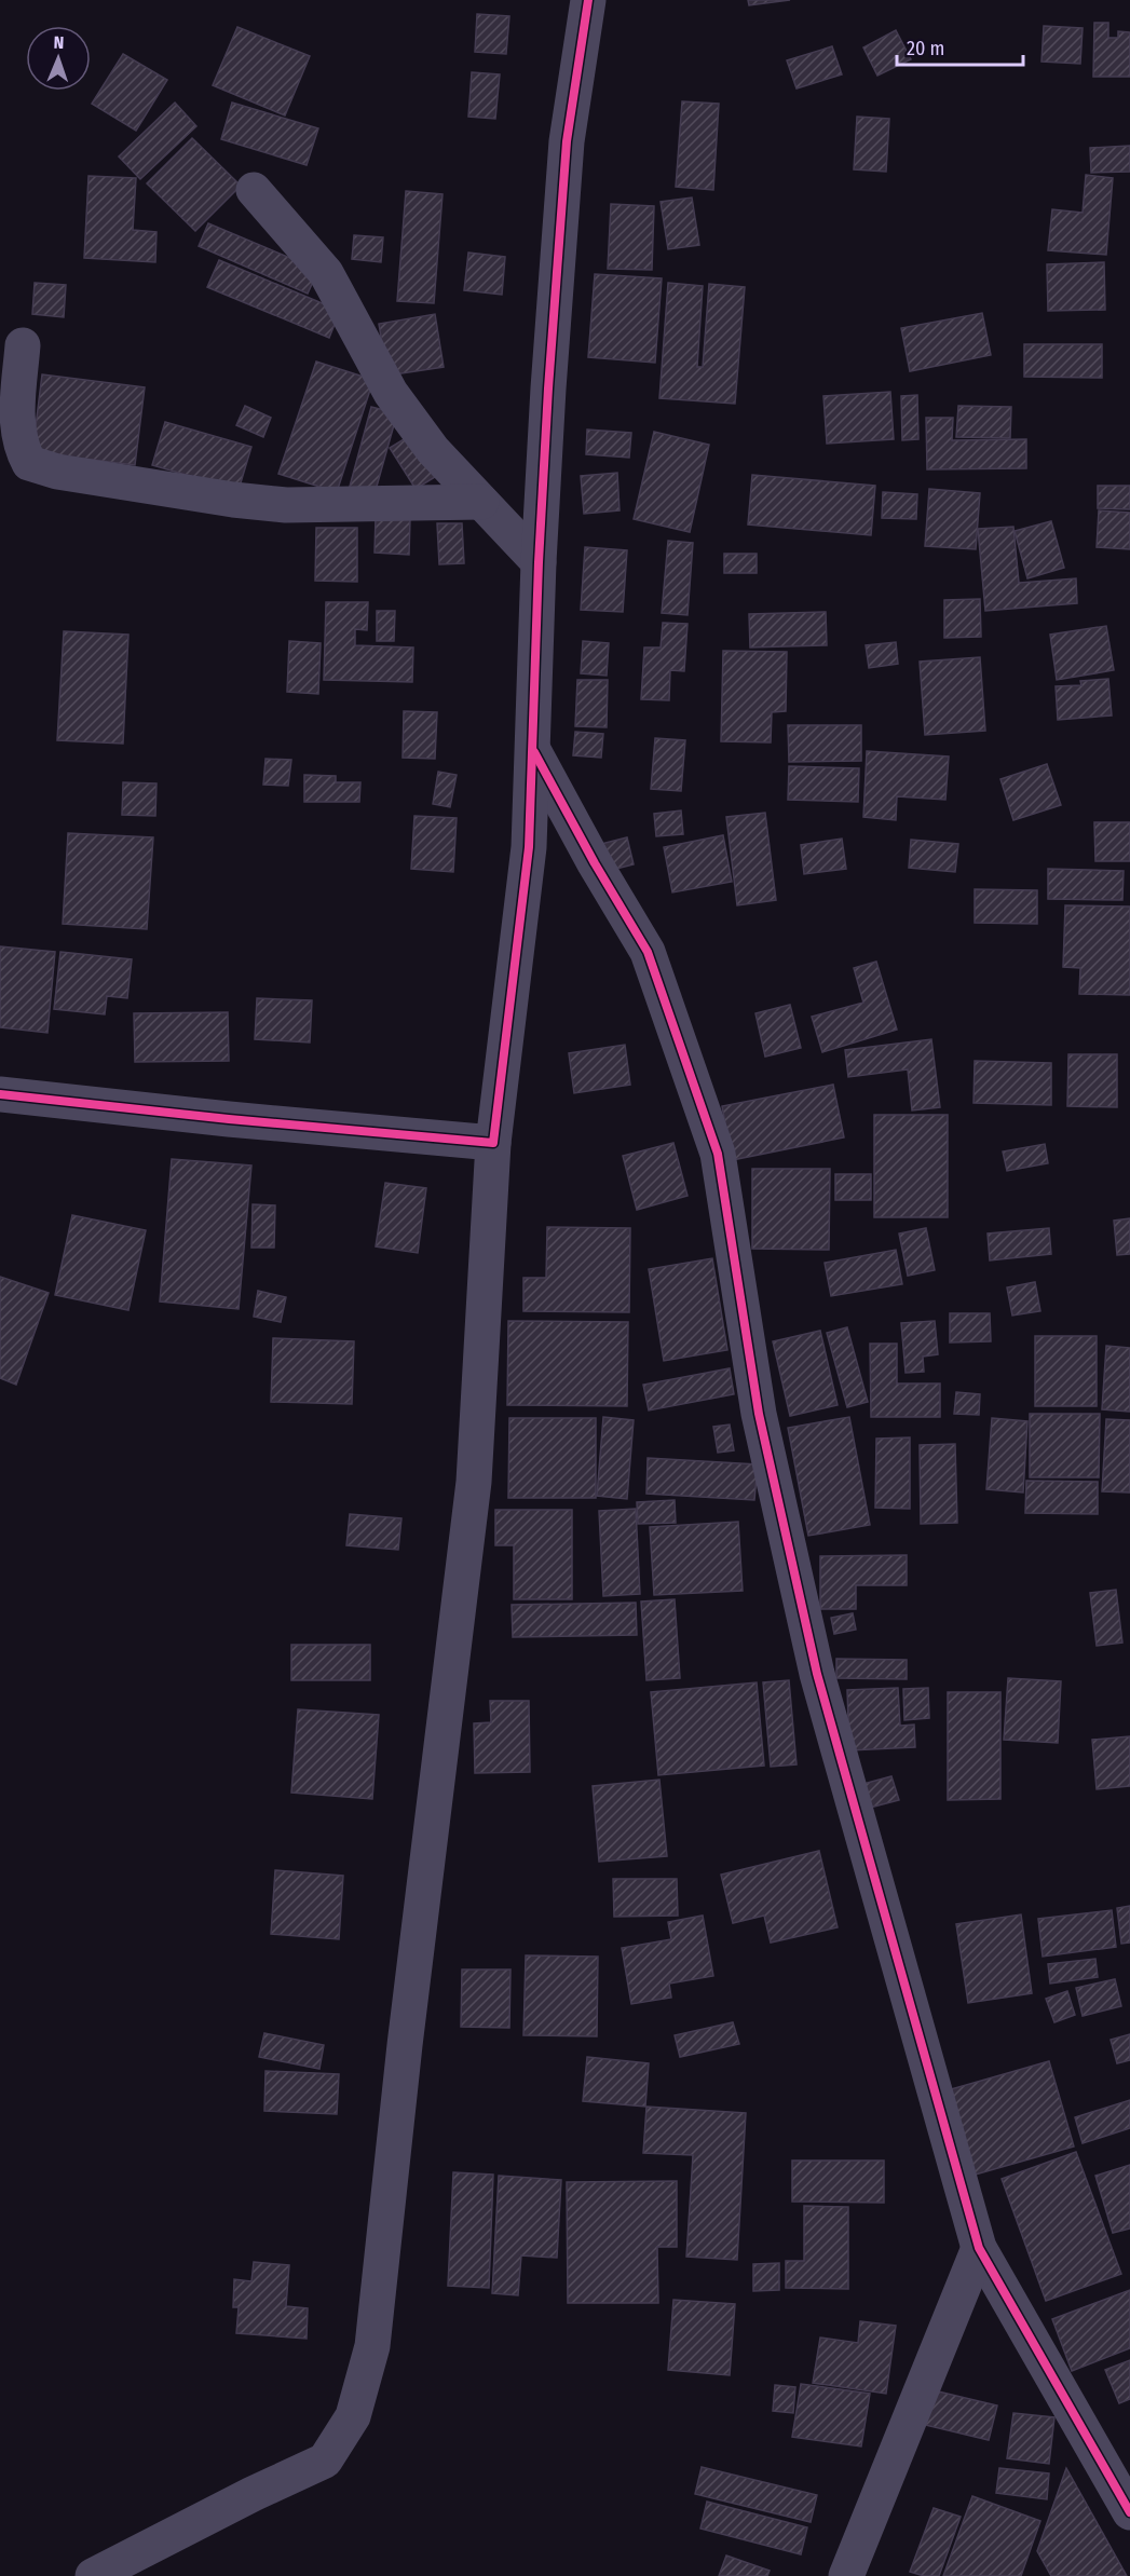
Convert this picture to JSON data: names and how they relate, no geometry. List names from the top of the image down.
{
  "scale_bar": "20 m",
  "north": "top"
}
